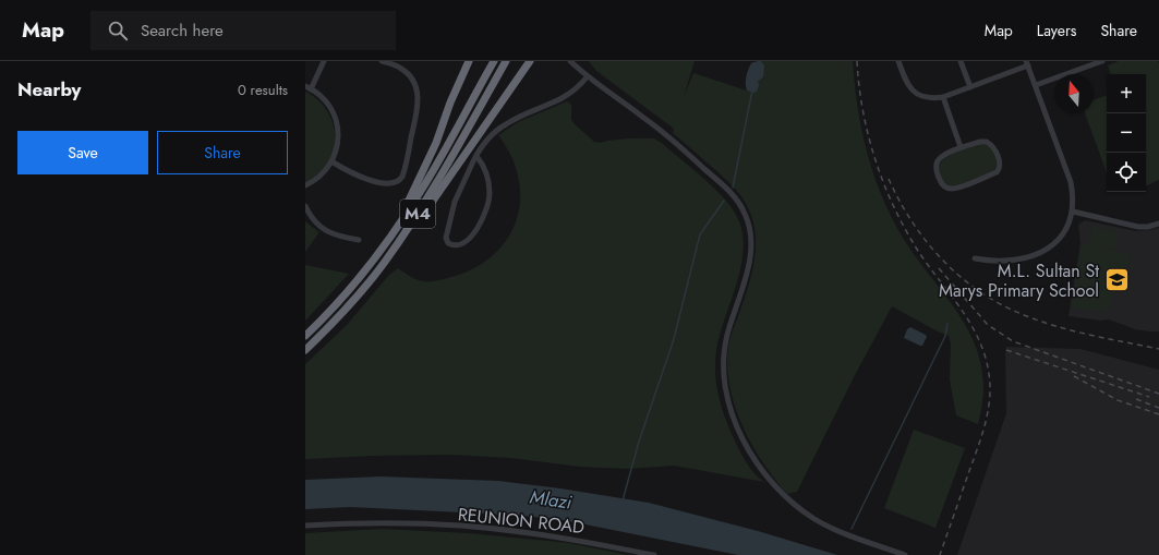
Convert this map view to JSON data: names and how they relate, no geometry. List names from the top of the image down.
{
  "streets": {
    "highway": ["M4"],
    "street": ["REUNION ROAD"]
  },
  "water": ["Mlazi"],
  "places": {
    "school or university": ["M.L. Sultan St Marys Primary School"]
  },
  "north": "top",
  "page": {
    "header": "Map",
    "search": "Search here",
    "nav": ["Map", "Layers", "Share"],
    "heading": ["Nearby", "0 results"],
    "map_buttons": ["+", "−"],
    "buttons": ["Save", "Share"]
  }
}
